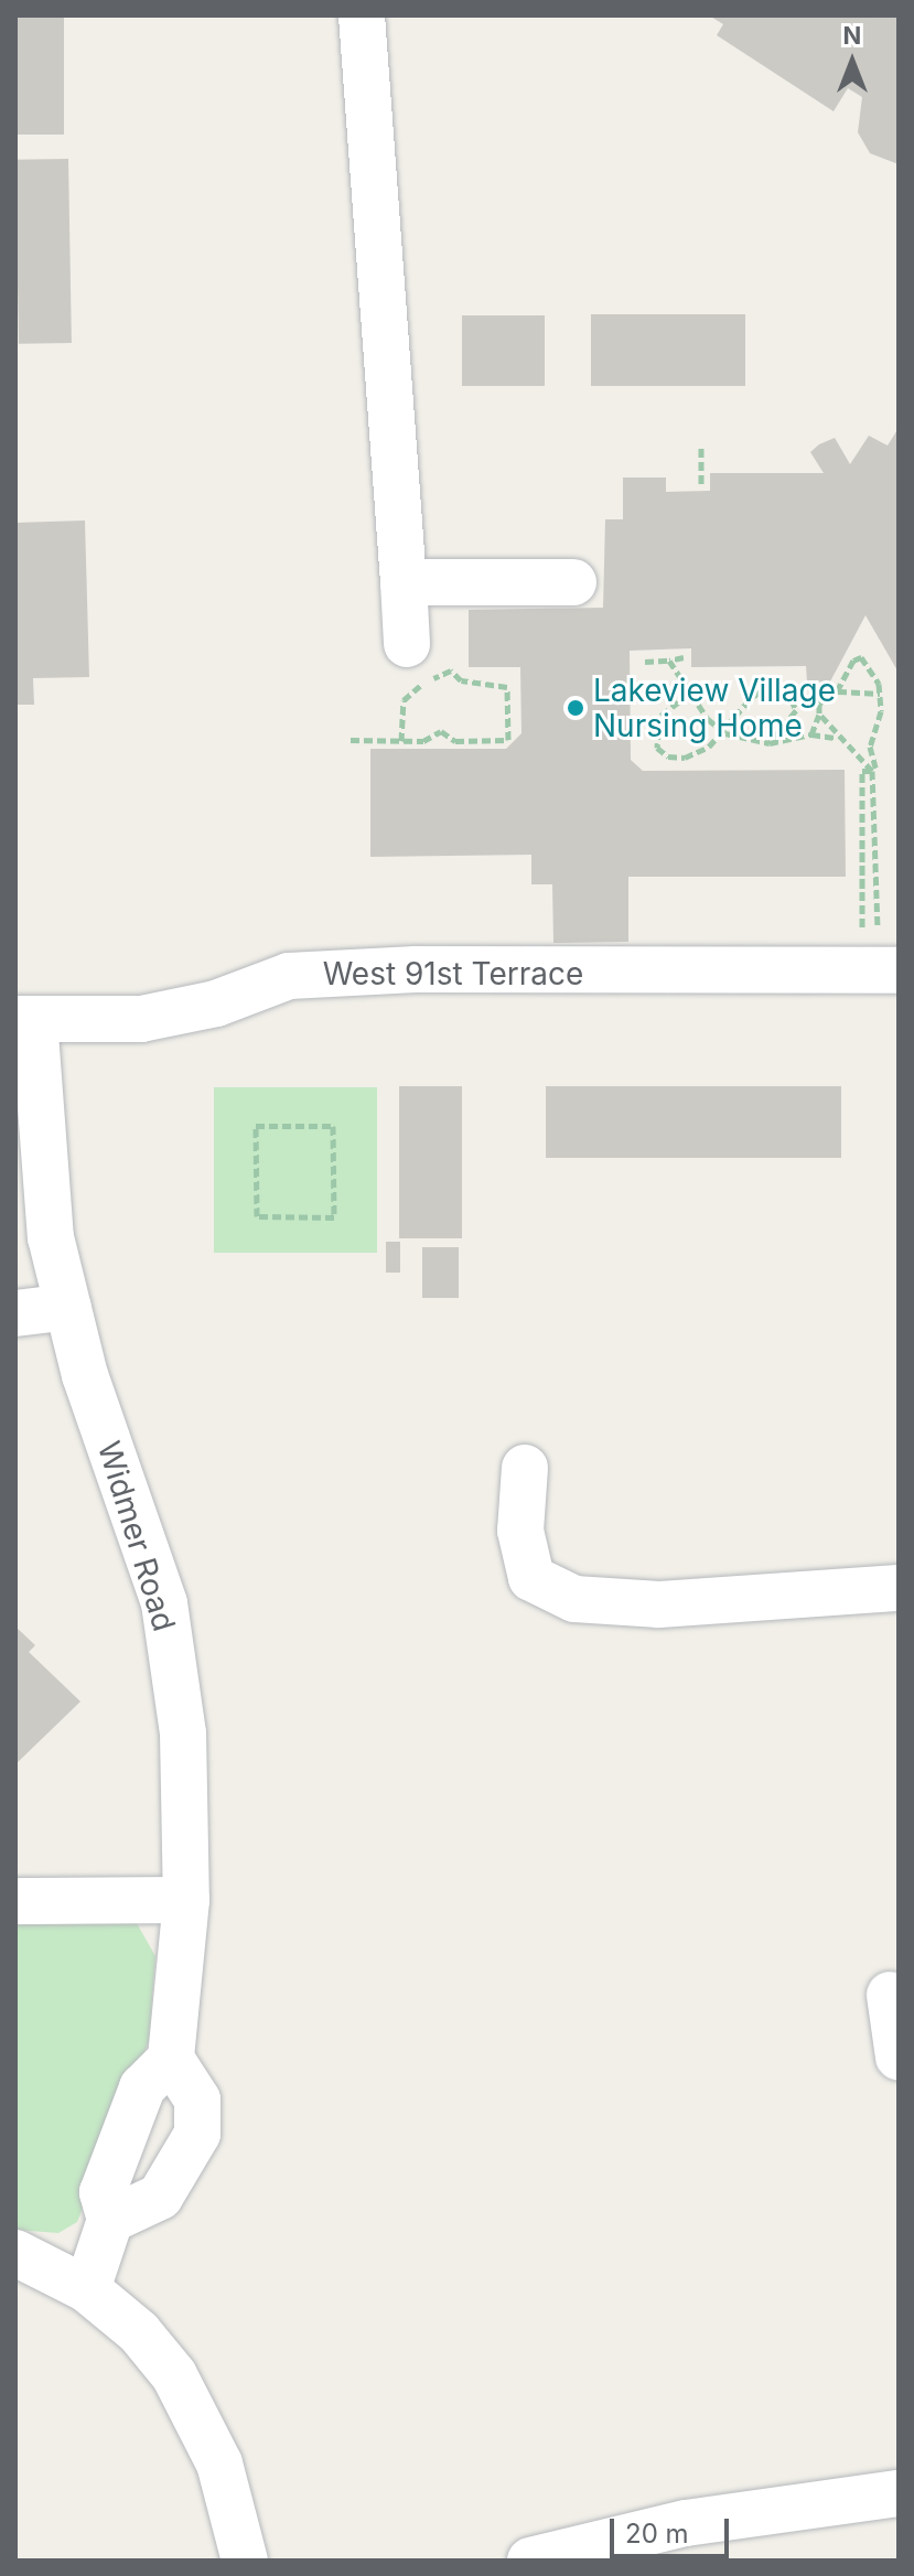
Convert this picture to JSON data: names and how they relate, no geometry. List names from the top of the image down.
{
  "streets": {
    "street": ["West 91st Terrace", "Widmer Road"]
  },
  "crossings": [
    ["West 91st Terrace", "Widmer Road"]
  ],
  "places": ["Lakeview Village Nursing Home"],
  "scale_bar": "20 m",
  "north": "top"
}
